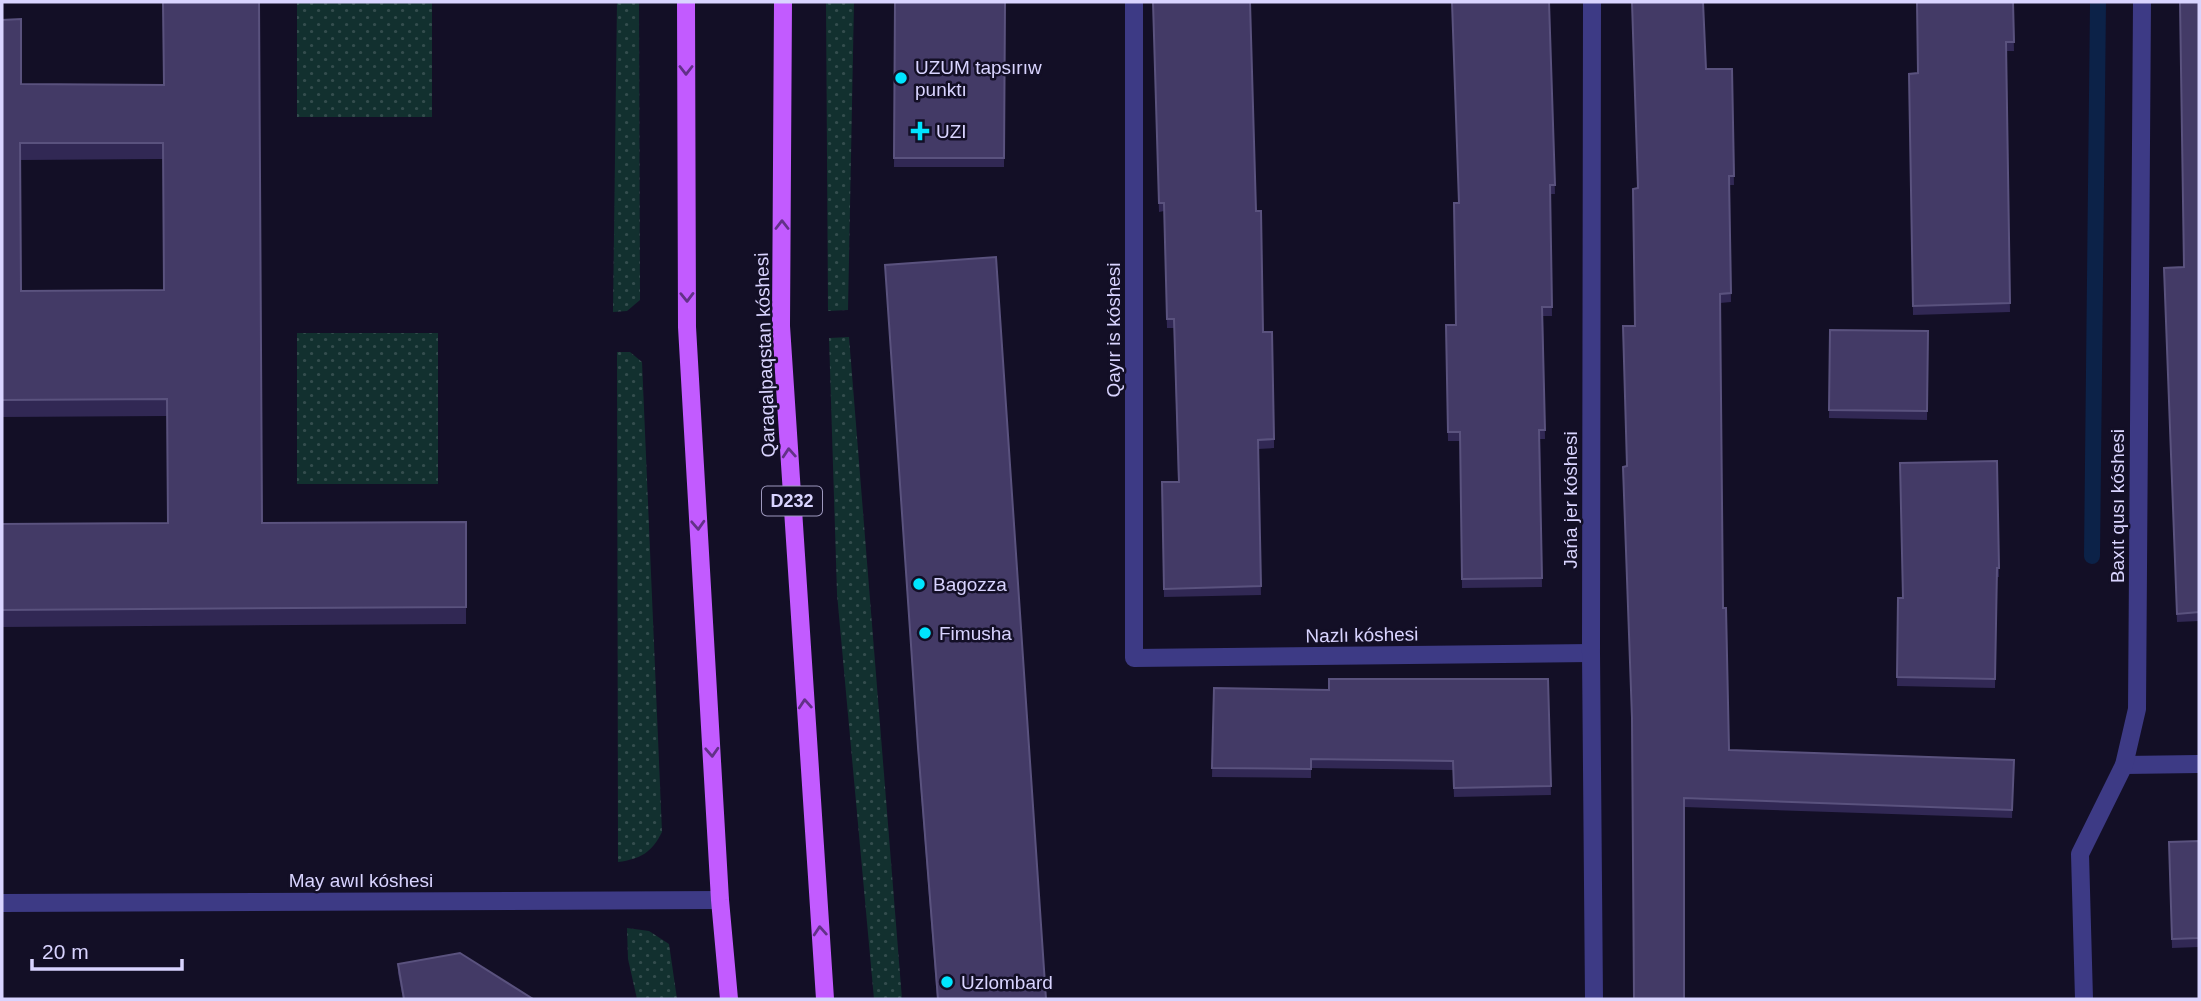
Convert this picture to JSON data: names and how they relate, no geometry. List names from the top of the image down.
{
  "streets": {
    "main road": ["Qaraqalpaqstan kóshesi", "D232"],
    "street": [
      "Qayır is kóshesi",
      "Jańa jer kóshesi",
      "Baxıt qusı kóshesi",
      "Nazlı kóshesi",
      "May awıl kóshesi"
    ]
  },
  "crossings": [
    ["Qayır is kóshesi", "Nazlı kóshesi"],
    ["Jańa jer kóshesi", "Nazlı kóshesi"]
  ],
  "places": {
    "other": [
      "UZUM tapsırıw punktı",
      "Bagozza",
      "Fimusha",
      "Uzlombard"
    ],
    "health": ["UZI"]
  },
  "scale_bar": "20 m"
}
